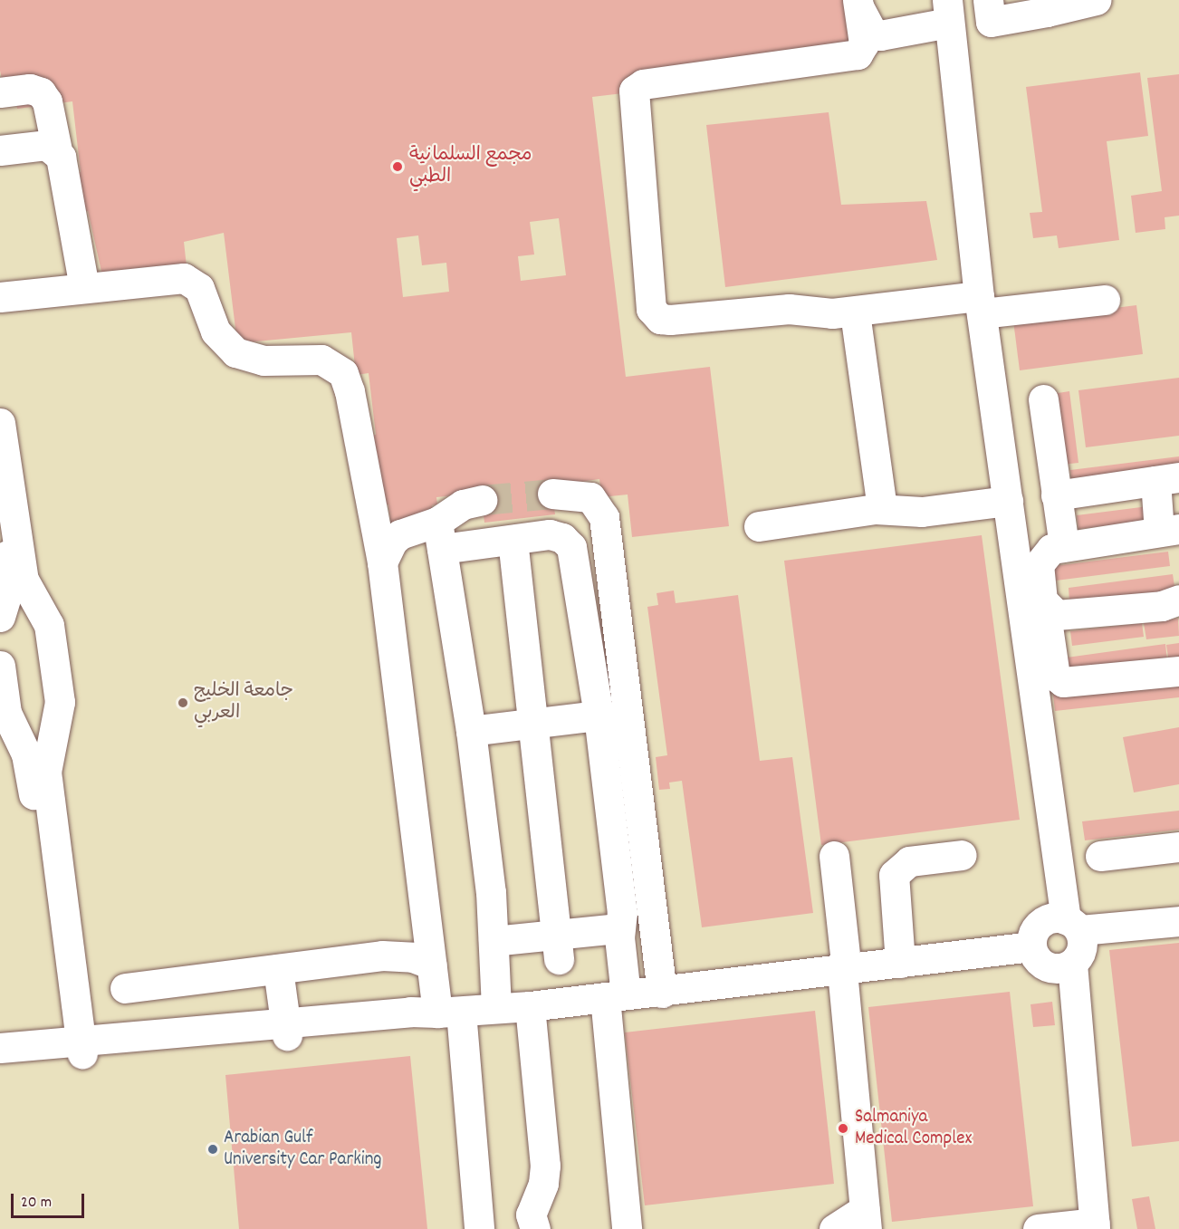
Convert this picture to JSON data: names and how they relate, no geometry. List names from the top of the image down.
{
  "places": [
    "مجمع السلمانية الطبي",
    "جامعة الخليج العربي",
    "Salmaniya Medical Complex",
    "Arabian Gulf University Car Parking"
  ],
  "scale_bar": "20 m"
}
